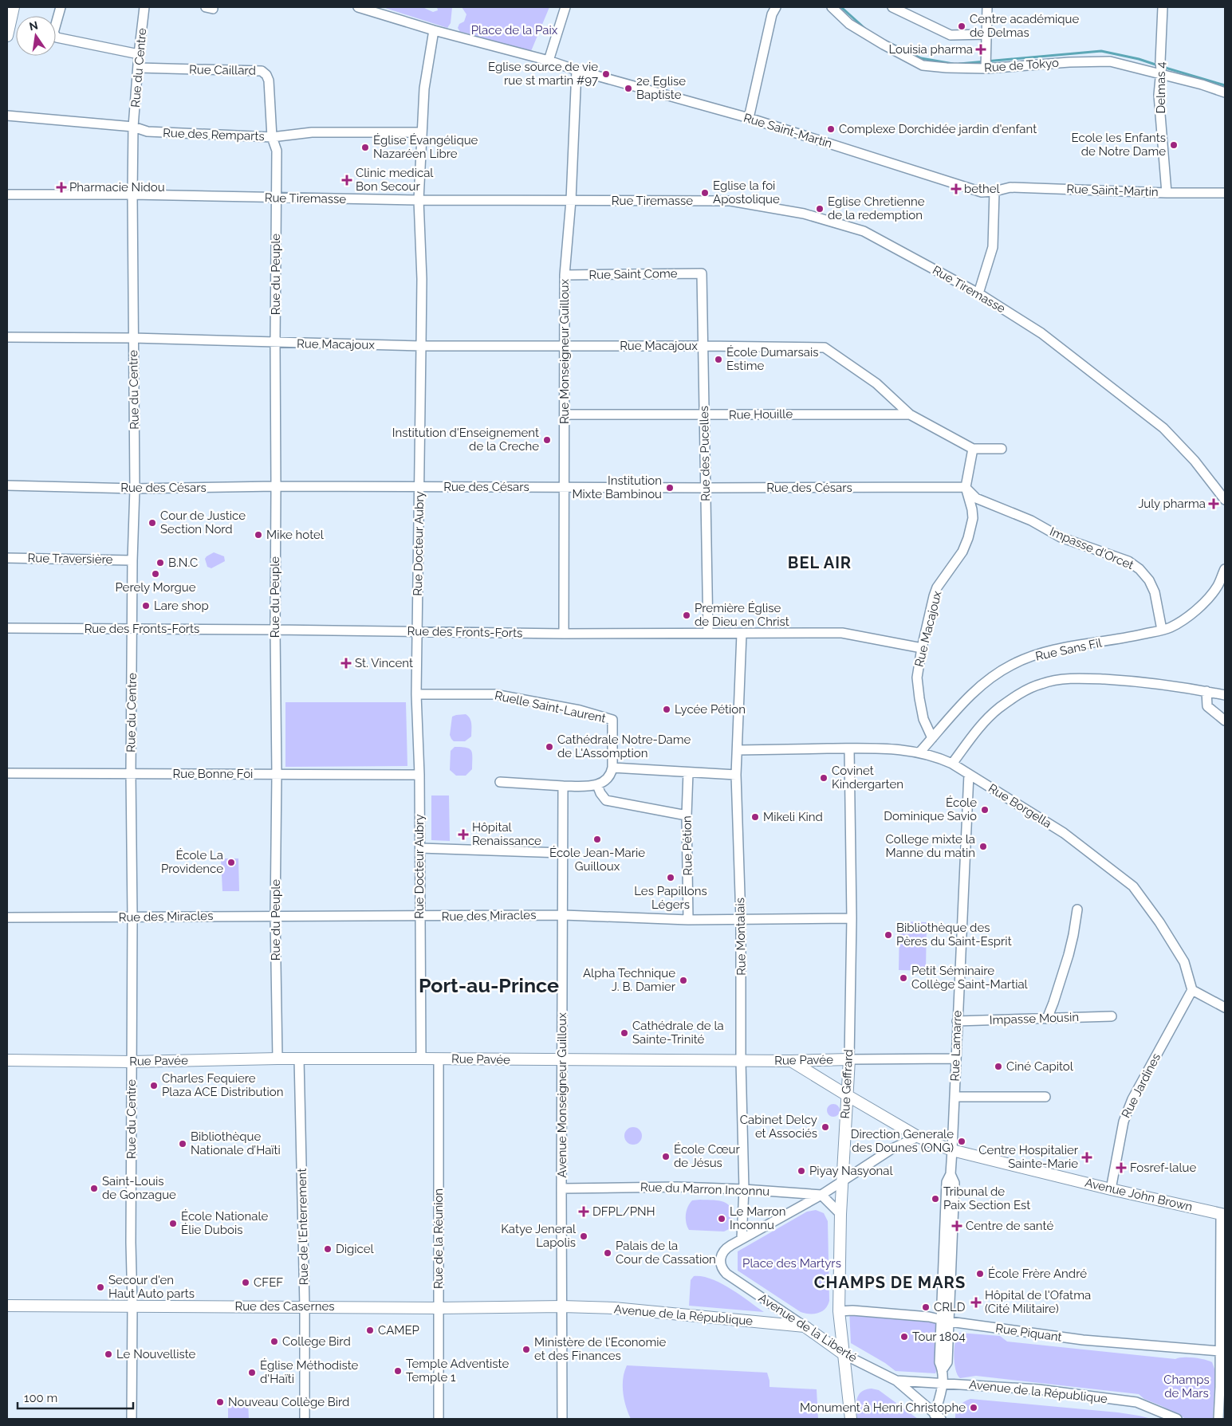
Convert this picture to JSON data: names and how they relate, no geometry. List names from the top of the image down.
{
  "streets": {
    "main road": [
      "Rue Pavée",
      "Rue Geffrard",
      "Avenue John Brown",
      "Rue des Casernes",
      "Avenue de la République",
      "Avenue de la Liberté"
    ],
    "street": [
      "Rue de Tokyo",
      "Rue du Centre",
      "Rue Caillard",
      "Delmas 4",
      "Rue Saint-Martin",
      "Rue des Remparts",
      "Rue Tiremasse",
      "Rue du Peuple",
      "Rue Saint Come",
      "Rue Macajoux",
      "Rue Monseigneur Guilloux",
      "Rue Houille",
      "Rue des Pucelles",
      "Rue des Césars",
      "Rue Docteur Aubry",
      "Impasse d'Orcet",
      "Rue Traversière",
      "Rue des Fronts-Forts",
      "Rue Sans Fil",
      "Ruelle Saint-Laurent",
      "Rue Bonne Foi",
      "Rue Borgella",
      "Rue Pétion",
      "Rue des Miracles",
      "Rue Montalais",
      "Impasse Mousin",
      "Rue Lamarre",
      "Rue Jardines",
      "Avenue Monseigneur Guilloux",
      "Rue du Marron Inconnu",
      "Rue de l'Enterrement",
      "Rue de la Réunion",
      "Rue Piquant"
    ]
  },
  "crossings": [
    ["Rue de Tokyo", "Delmas 4"],
    ["Rue du Centre", "Rue Caillard"],
    ["Rue du Centre", "Rue des Remparts"],
    ["Rue du Centre", "Rue Tiremasse"],
    ["Rue du Centre", "Rue Macajoux"],
    ["Rue du Centre", "Rue des Césars"],
    ["Rue du Centre", "Rue Traversière"],
    ["Rue du Centre", "Rue des Fronts-Forts"],
    ["Rue du Centre", "Rue Bonne Foi"],
    ["Rue du Centre", "Rue des Miracles"],
    ["Rue du Centre", "Rue Pavée"],
    ["Rue du Centre", "Rue des Casernes"],
    ["Rue Caillard", "Rue des Remparts"],
    ["Rue Caillard", "Rue du Peuple"],
    ["Delmas 4", "Rue Saint-Martin"],
    ["Rue Saint-Martin", "Rue Monseigneur Guilloux"],
    ["Rue Saint-Martin", "Rue Docteur Aubry"],
    ["Rue des Remparts", "Rue du Peuple"],
    ["Rue des Remparts", "Rue Docteur Aubry"],
    ["Rue Tiremasse", "Rue du Peuple"],
    ["Rue Tiremasse", "Rue Monseigneur Guilloux"],
    ["Rue Tiremasse", "Rue Docteur Aubry"],
    ["Rue du Peuple", "Rue Macajoux"],
    ["Rue du Peuple", "Rue des Césars"],
    ["Rue du Peuple", "Rue des Fronts-Forts"],
    ["Rue du Peuple", "Rue Bonne Foi"],
    ["Rue du Peuple", "Rue des Miracles"],
    ["Rue du Peuple", "Rue Pavée"],
    ["Rue Saint Come", "Rue Monseigneur Guilloux"],
    ["Rue Saint Come", "Rue des Pucelles"],
    ["Rue Macajoux", "Rue Monseigneur Guilloux"],
    ["Rue Macajoux", "Rue Houille"],
    ["Rue Macajoux", "Rue des Pucelles"],
    ["Rue Macajoux", "Rue des Césars"],
    ["Rue Macajoux", "Rue Docteur Aubry"],
    ["Rue Macajoux", "Impasse d'Orcet"],
    ["Rue Macajoux", "Rue des Fronts-Forts"],
    ["Rue Macajoux", "Rue Sans Fil"],
    ["Rue Monseigneur Guilloux", "Rue Houille"],
    ["Rue Monseigneur Guilloux", "Rue des Césars"],
    ["Rue Monseigneur Guilloux", "Rue des Fronts-Forts"],
    ["Rue Houille", "Rue des Pucelles"],
    ["Rue des Pucelles", "Rue des Césars"],
    ["Rue des Pucelles", "Rue des Fronts-Forts"],
    ["Rue des Césars", "Rue Docteur Aubry"],
    ["Rue des Césars", "Impasse d'Orcet"],
    ["Rue Docteur Aubry", "Rue des Fronts-Forts"],
    ["Rue Docteur Aubry", "Ruelle Saint-Laurent"],
    ["Rue Docteur Aubry", "Rue Bonne Foi"],
    ["Rue Docteur Aubry", "Rue des Miracles"],
    ["Rue Docteur Aubry", "Rue Pavée"],
    ["Impasse d'Orcet", "Rue Sans Fil"],
    ["Rue des Fronts-Forts", "Rue Montalais"],
    ["Rue Sans Fil", "Rue Borgella"],
    ["Rue Borgella", "Rue Montalais"],
    ["Rue Borgella", "Rue Lamarre"],
    ["Rue Borgella", "Rue Geffrard"],
    ["Rue Borgella", "Rue Jardines"],
    ["Rue Pétion", "Rue des Miracles"],
    ["Rue des Miracles", "Rue Montalais"],
    ["Rue des Miracles", "Rue Geffrard"],
    ["Rue des Miracles", "Avenue Monseigneur Guilloux"],
    ["Rue Montalais", "Rue Pavée"],
    ["Rue Montalais", "Rue du Marron Inconnu"],
    ["Rue Montalais", "Avenue de la Liberté"],
    ["Impasse Mousin", "Rue Lamarre"],
    ["Rue Lamarre", "Rue Pavée"],
    ["Rue Lamarre", "Avenue John Brown"],
    ["Rue Lamarre", "Avenue de la République"],
    ["Rue Lamarre", "Avenue de la Liberté"],
    ["Rue Lamarre", "Rue Piquant"],
    ["Rue Pavée", "Rue Geffrard"],
    ["Rue Pavée", "Avenue Monseigneur Guilloux"],
    ["Rue Pavée", "Avenue John Brown"],
    ["Rue Pavée", "Rue de l'Enterrement"],
    ["Rue Pavée", "Rue de la Réunion"],
    ["Rue Geffrard", "Avenue John Brown"],
    ["Rue Geffrard", "Avenue de la Liberté"],
    ["Rue Geffrard", "Rue Piquant"],
    ["Rue Jardines", "Avenue John Brown"],
    ["Avenue Monseigneur Guilloux", "Rue du Marron Inconnu"],
    ["Avenue Monseigneur Guilloux", "Rue des Casernes"],
    ["Avenue Monseigneur Guilloux", "Avenue de la République"],
    ["Rue de l'Enterrement", "Rue des Casernes"],
    ["Rue de la Réunion", "Rue des Casernes"],
    ["Rue des Casernes", "Avenue de la République"],
    ["Avenue de la République", "Avenue de la Liberté"]
  ],
  "districts": ["BEL AIR", "Port-au-Prince", "CHAMPS DE MARS"],
  "parks": ["Place de la Paix", "Place des Martyrs", "Champs de Mars"],
  "places": {
    "other": [
      "Centre académique de Delmas",
      "Eglise source de vie rue st martin #97",
      "2e Eglise Baptiste",
      "Complexe Dorchidée jardin d'enfant",
      "Ecole les Enfants de Notre Dame",
      "Église Évangélique Nazaréen Libre",
      "Eglise la foi Apostolique",
      "Eglise Chretienne de la redemption",
      "École Dumarsais Estime",
      "Institution d'Enseignement de la Creche",
      "Institution Mixte Bambinou",
      "Cour de Justice Section Nord",
      "Mike hotel",
      "B.N.C",
      "Perely Morgue",
      "Lare shop",
      "Première Église de Dieu en Christ",
      "Lycée Pétion",
      "Cathédrale Notre-Dame de L'Assomption",
      "Covinet Kindergarten",
      "École Dominique Savio",
      "Mikeli Kind",
      "École Jean-Marie Guilloux",
      "College mixte la Manne du matin",
      "École La Providence",
      "Les Papillons Légers",
      "Bibliothèque des Pères du Saint-Esprit",
      "Petit Séminaire Collège Saint-Martial",
      "Alpha Technique J. B. Damier",
      "Cathédrale de la Sainte-Trinité",
      "Ciné Capitol",
      "Charles Fequiere Plaza ACE Distribution",
      "Cabinet Delcy et Associés",
      "Direction Generale des Dounes (ONG)",
      "Bibliothèque Nationale d’Haïti",
      "École Cœur de Jésus",
      "Piyay Nasyonal",
      "Saint-Louis de Gonzague",
      "Tribunal de Paix Section Est",
      "Le Marron Inconnu",
      "École Nationale Élie Dubois",
      "Katye Jeneral Lapolis",
      "Digicel",
      "Palais de la Cour de Cassation",
      "École Frère André",
      "CFEF",
      "Secour d'en Haut Auto parts",
      "CRLD",
      "CAMEP",
      "Tour 1804",
      "College Bird",
      "Ministère de l'Economie et des Finances",
      "Le Nouvelliste",
      "Temple Adventiste Temple 1",
      "Église Méthodiste d'Haïti",
      "Nouveau Collège Bird",
      "Monument à Henri Christophe"
    ],
    "health": [
      "Louisia pharma",
      "Clinic medical Bon Secour",
      "Pharmacie Nidou",
      "bethel",
      "July pharma",
      "St. Vincent",
      "Hôpital Renaissance",
      "Centre Hospitalier Sainte-Marie",
      "Fosref-lalue",
      "DFPL/PNH",
      "Centre de santé",
      "Hôpital de l'Ofatma (Cité Militaire)"
    ]
  },
  "scale_bar": "100 m",
  "north": "top"
}
